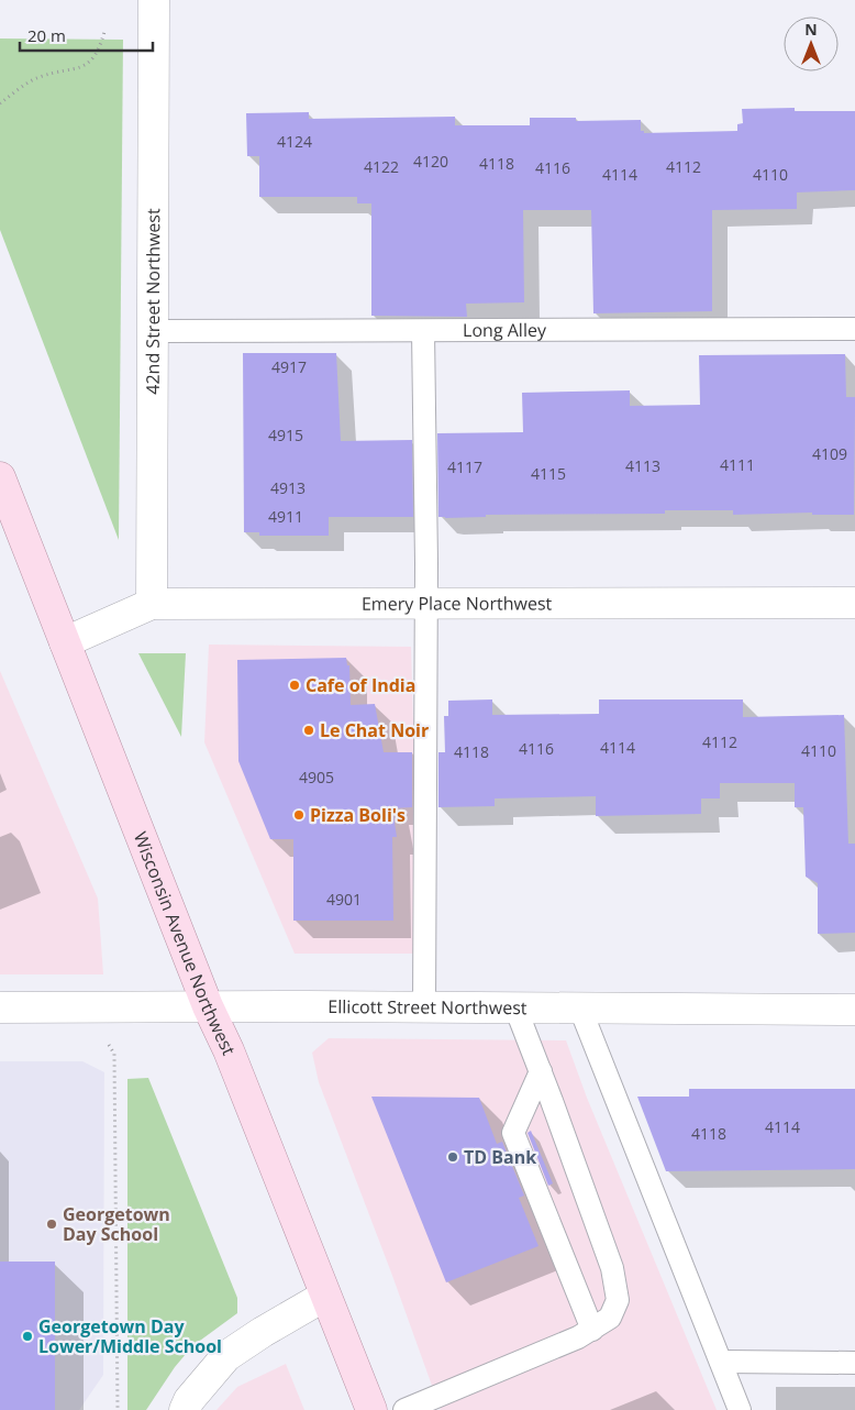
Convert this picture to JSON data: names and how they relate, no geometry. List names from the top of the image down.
{
  "streets": {
    "main road": ["Wisconsin Avenue Northwest"],
    "street": ["42nd Street Northwest", "Emery Place Northwest", "Ellicott Street Northwest"],
    "lane": ["Long Alley"]
  },
  "crossings": [
    ["42nd Street Northwest", "Long Alley"],
    ["42nd Street Northwest", "Emery Place Northwest"],
    ["Emery Place Northwest", "Wisconsin Avenue Northwest"],
    ["Wisconsin Avenue Northwest", "Ellicott Street Northwest"]
  ],
  "places": [
    "Cafe of India",
    "Le Chat Noir",
    "Pizza Boli's",
    "TD Bank",
    "Georgetown Day School",
    "Georgetown Day Lower/Middle School"
  ],
  "house_numbers": [
    "4124",
    "4120",
    "4118",
    "4122",
    "4112",
    "4116",
    "4114",
    "4110",
    "4917",
    "4915",
    "4109",
    "4111",
    "4113",
    "4117",
    "4115",
    "4913",
    "4911",
    "4112",
    "4114",
    "4116",
    "4110",
    "4118",
    "4905",
    "4901",
    "4114",
    "4118"
  ],
  "scale_bar": "20 m",
  "north": "top"
}
